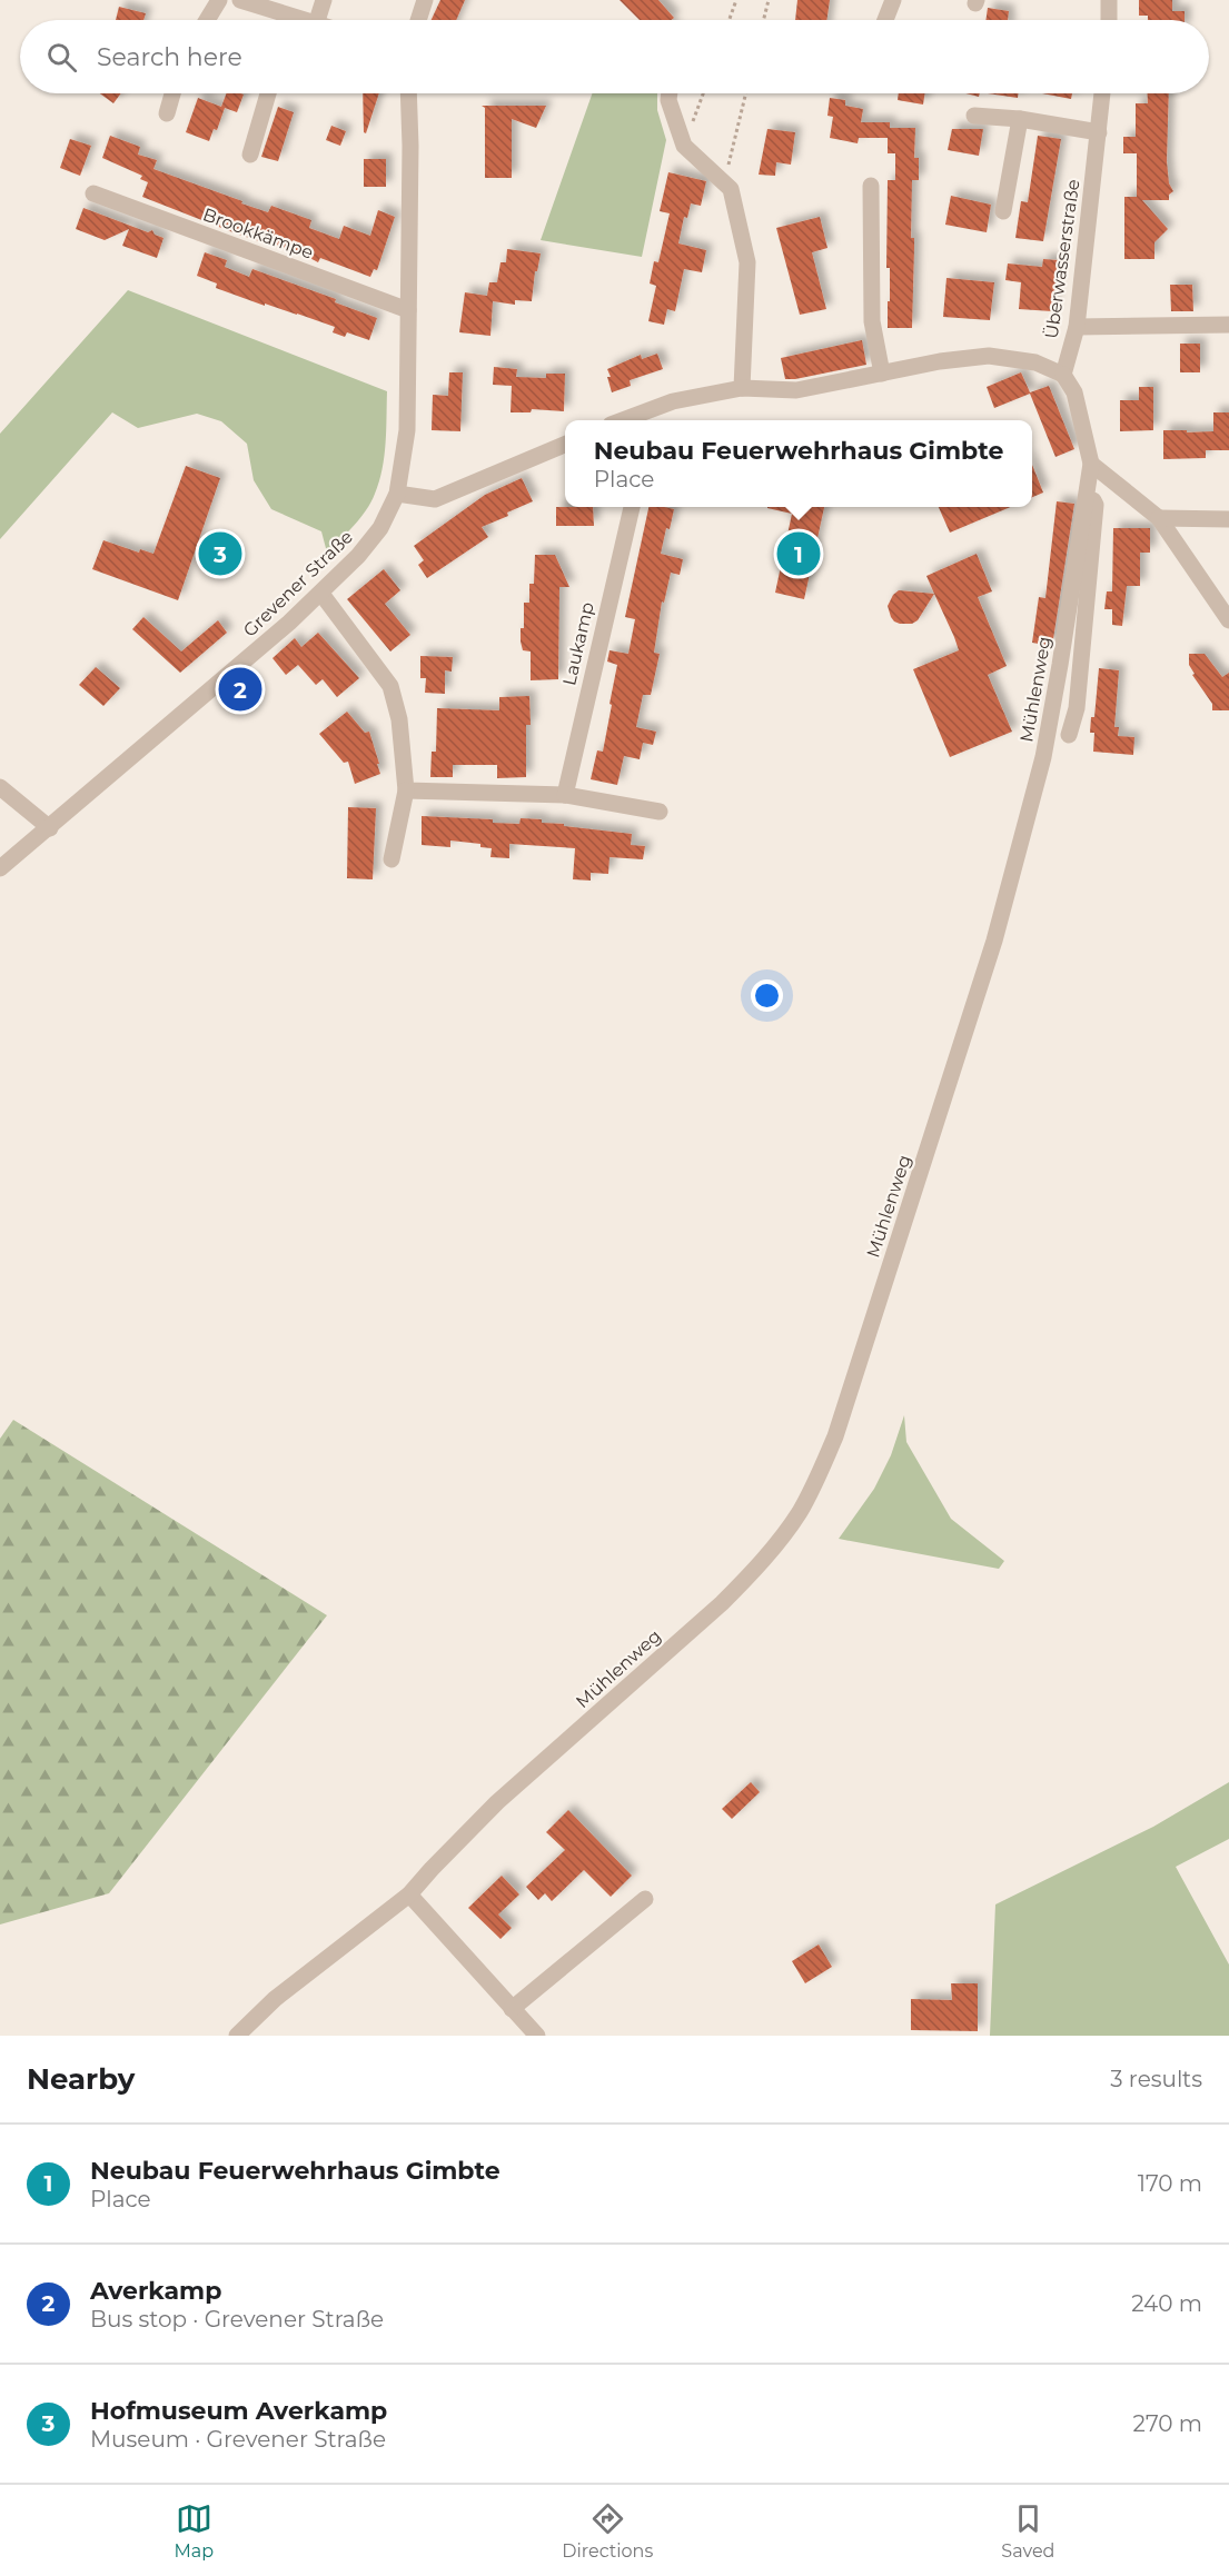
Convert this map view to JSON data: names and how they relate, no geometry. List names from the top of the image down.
{
  "streets": {
    "street": [
      "Brookkämpe",
      "Überwasserstraße",
      "Grevener Straße",
      "Laukamp",
      "Mühlenweg"
    ]
  },
  "crossings": [
    ["Brookkämpe", "Grevener Straße"],
    ["Überwasserstraße", "Mühlenweg"]
  ],
  "page": {
    "search": "Search here",
    "popup": ["Neubau Feuerwehrhaus Gimbte", "Place"],
    "pins": ["1", "3", "2"],
    "heading": ["Nearby", "3 results"],
    "list": [
      {
        "mark": "1",
        "name": "Neubau Feuerwehrhaus Gimbte",
        "note": "Place",
        "value": "170 m"
      },
      {
        "mark": "2",
        "name": "Averkamp",
        "note": "Bus stop · Grevener Straße",
        "value": "240 m"
      },
      {
        "mark": "3",
        "name": "Hofmuseum Averkamp",
        "note": "Museum · Grevener Straße",
        "value": "270 m"
      }
    ],
    "nav": ["Map", "Directions", "Saved"]
  }
}
